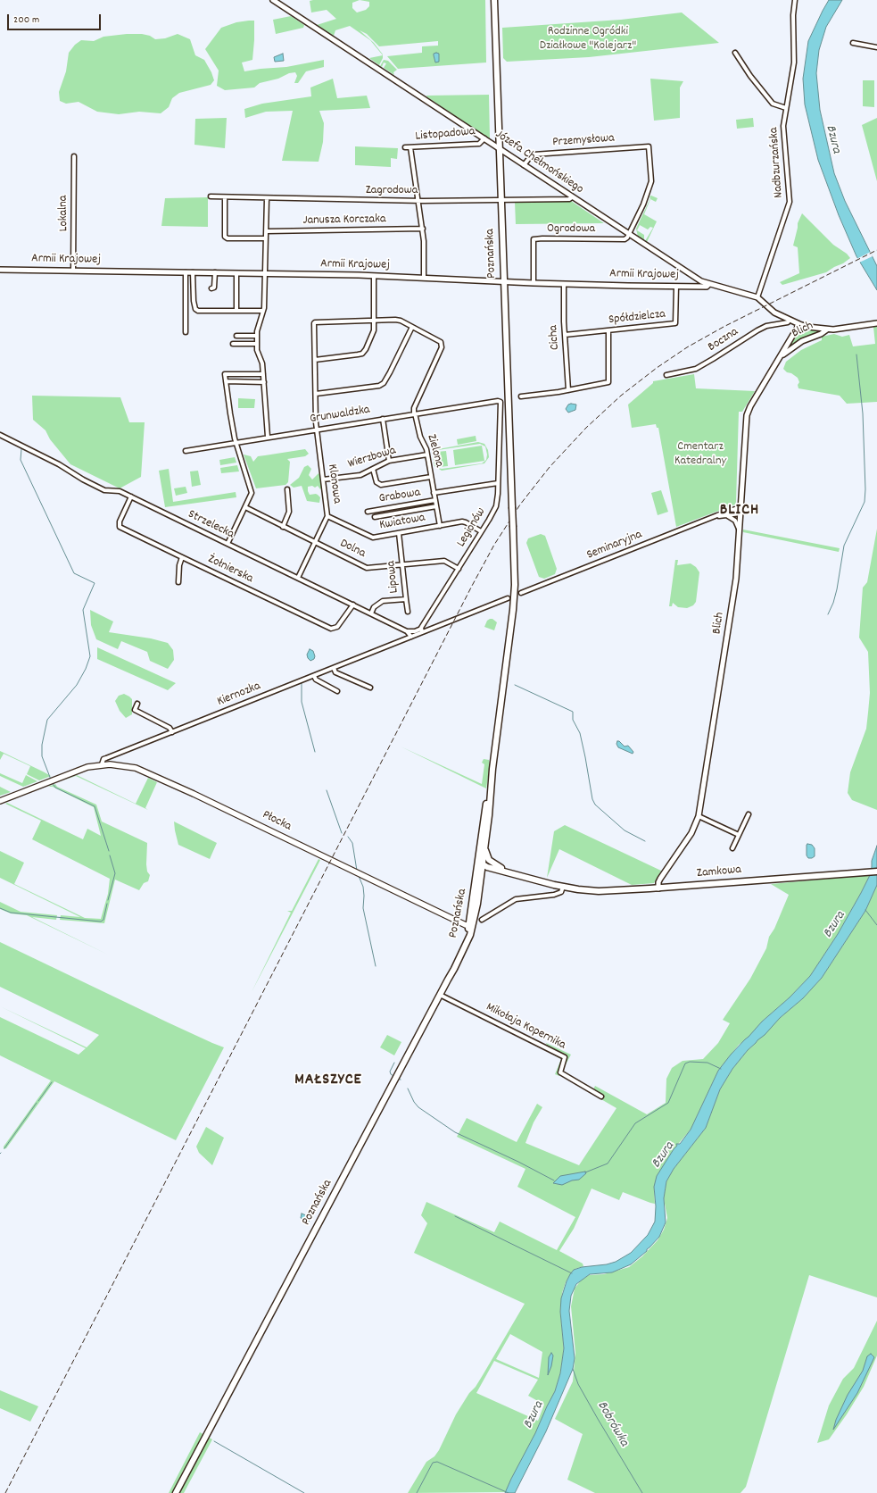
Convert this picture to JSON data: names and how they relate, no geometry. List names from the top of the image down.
{
  "streets": {
    "main road": ["Poznańska", "Płocka", "Zamkowa"],
    "street": [
      "Listopadowa",
      "Przemysłowa",
      "Józefa Chełmońskiego",
      "Nadbzurzańska",
      "Zagrodowa",
      "Lokalna",
      "Janusza Korczaka",
      "Ogrodowa",
      "Armii Krajowej",
      "Spółdzielcza",
      "Blich",
      "Cicha",
      "Boczna",
      "Grunwaldzka",
      "Zielona",
      "Wierzbowa",
      "Klonowa",
      "Grabowa",
      "Kwiatowa",
      "Strzelecka",
      "Legionów",
      "Seminaryjna",
      "Dolna",
      "Żołnierska",
      "Lipowa",
      "Kiernozka",
      "Mikołaja Kopernika"
    ]
  },
  "crossings": [
    ["Listopadowa", "Józefa Chełmońskiego"],
    ["Przemysłowa", "Józefa Chełmońskiego"],
    ["Przemysłowa", "Ogrodowa"],
    ["Józefa Chełmońskiego", "Nadbzurzańska"],
    ["Józefa Chełmońskiego", "Zagrodowa"],
    ["Józefa Chełmońskiego", "Ogrodowa"],
    ["Józefa Chełmońskiego", "Poznańska"],
    ["Józefa Chełmońskiego", "Armii Krajowej"],
    ["Józefa Chełmońskiego", "Blich"],
    ["Józefa Chełmońskiego", "Boczna"],
    ["Zagrodowa", "Poznańska"],
    ["Lokalna", "Armii Krajowej"],
    ["Ogrodowa", "Armii Krajowej"],
    ["Poznańska", "Armii Krajowej"],
    ["Poznańska", "Płocka"],
    ["Poznańska", "Zamkowa"],
    ["Poznańska", "Mikołaja Kopernika"],
    ["Armii Krajowej", "Spółdzielcza"],
    ["Armii Krajowej", "Cicha"],
    ["Spółdzielcza", "Cicha"],
    ["Blich", "Seminaryjna"],
    ["Blich", "Zamkowa"],
    ["Grunwaldzka", "Zielona"],
    ["Grunwaldzka", "Klonowa"],
    ["Grunwaldzka", "Legionów"],
    ["Zielona", "Wierzbowa"],
    ["Zielona", "Grabowa"],
    ["Zielona", "Kwiatowa"],
    ["Wierzbowa", "Klonowa"],
    ["Klonowa", "Kwiatowa"],
    ["Klonowa", "Strzelecka"],
    ["Klonowa", "Dolna"],
    ["Kwiatowa", "Legionów"],
    ["Kwiatowa", "Lipowa"],
    ["Strzelecka", "Żołnierska"],
    ["Strzelecka", "Lipowa"],
    ["Legionów", "Dolna"],
    ["Legionów", "Kiernozka"],
    ["Dolna", "Lipowa"],
    ["Kiernozka", "Płocka"]
  ],
  "districts": ["BLICH", "MAŁSZYCE"],
  "water": ["Bzura", "Bobrówka"],
  "parks": ["Rodzinne Ogródki Działkowe \"Kolejarz\"", "Cmentarz Katedralny"],
  "scale_bar": "200 m"
}
